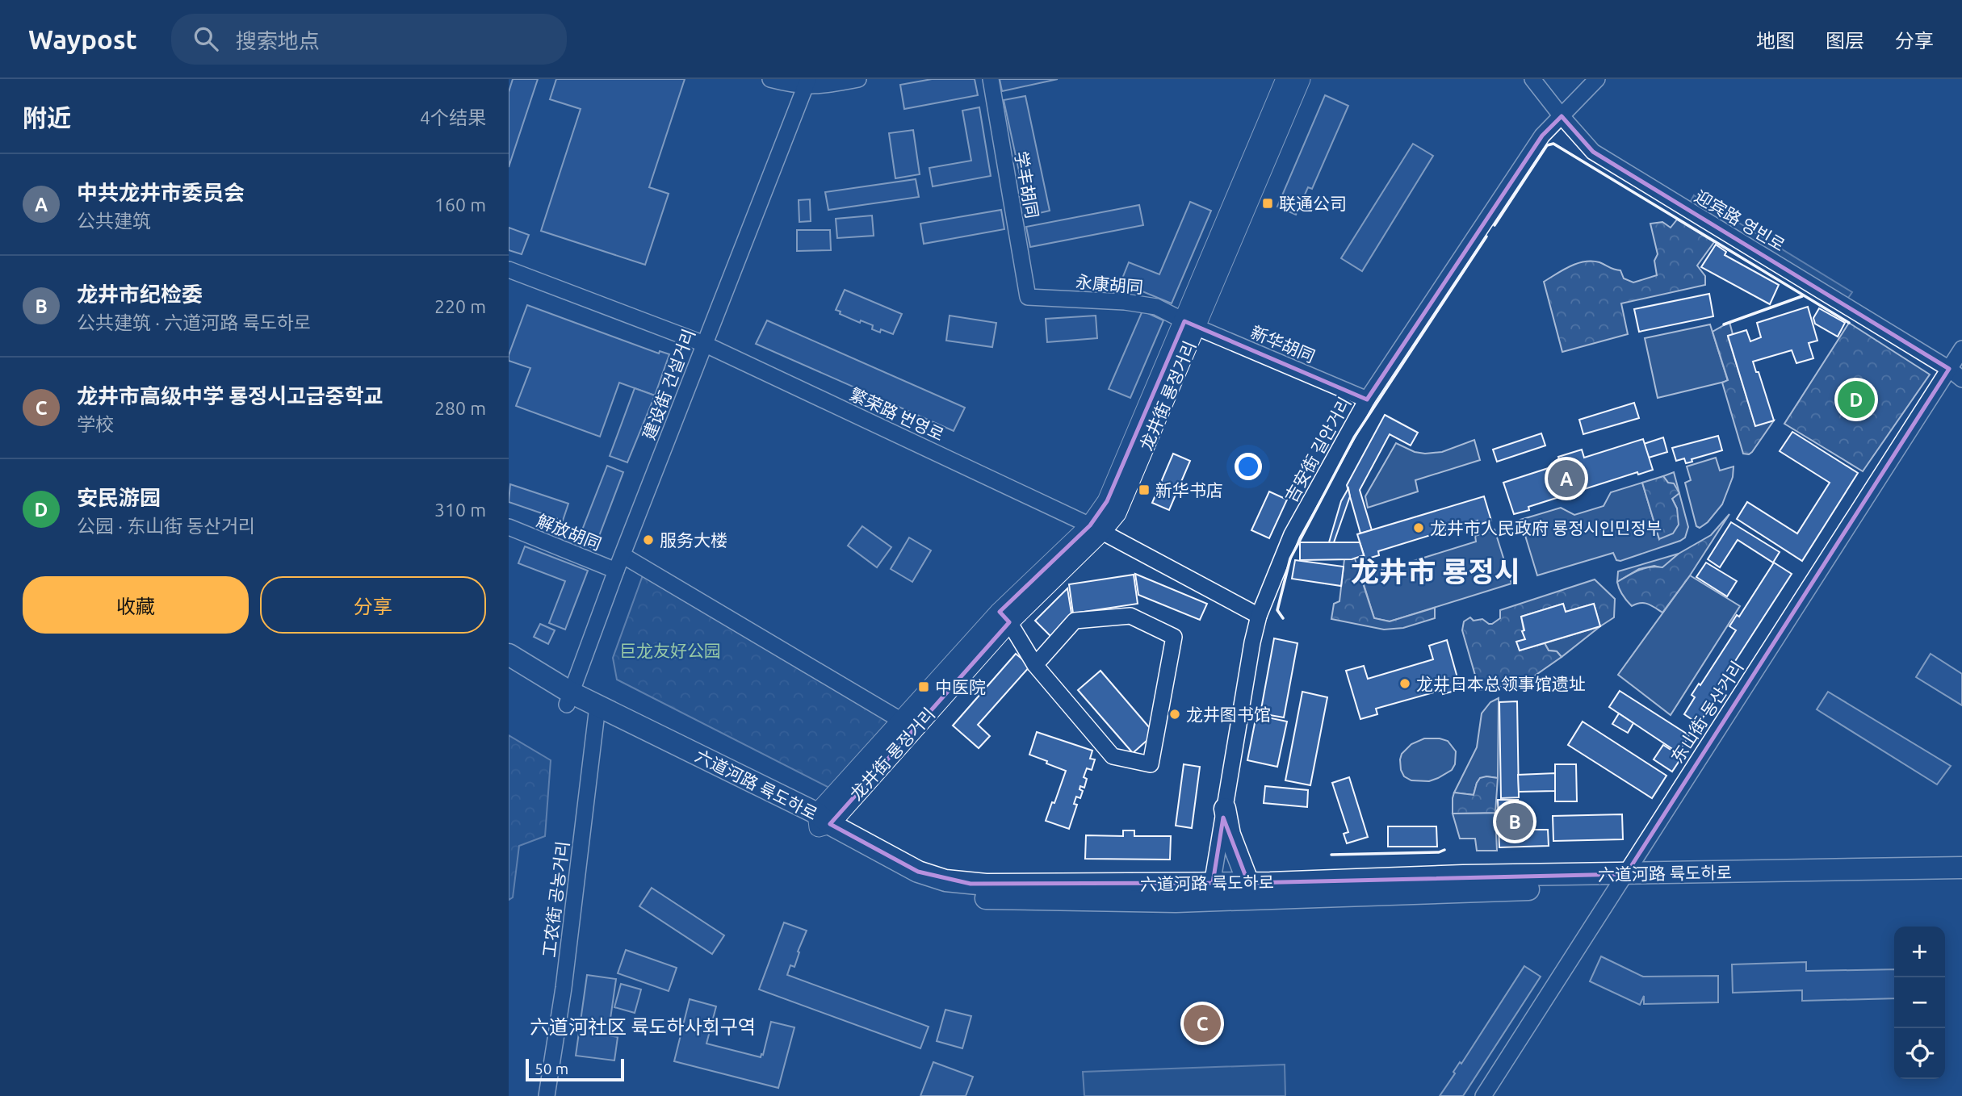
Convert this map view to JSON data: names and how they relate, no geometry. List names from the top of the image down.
{
  "streets": {
    "highway": ["六道河路 륙도하로"],
    "main road": ["龙井街 룡정거리"],
    "street": [
      "学丰胡同",
      "迎宾路 영빈로",
      "永康胡同",
      "新华胡同",
      "建设街 건설거리",
      "繁荣路 번영로",
      "吉安街 길안거리",
      "解放胡同",
      "东山街 동산거리",
      "工农街 공농거리"
    ]
  },
  "crossings": [
    ["学丰胡同", "永康胡同"],
    ["迎宾路 영빈로", "吉安街 길안거리"],
    ["迎宾路 영빈로", "东山街 동산거리"],
    ["永康胡同", "新华胡同"],
    ["永康胡同", "龙井街 룡정거리"],
    ["新华胡同", "龙井街 룡정거리"],
    ["新华胡同", "吉安街 길안거리"],
    ["建设街 건설거리", "繁荣路 번영로"],
    ["建设街 건설거리", "解放胡同"],
    ["建设街 건설거리", "六道河路 륙도하로"],
    ["龙井街 룡정거리", "繁荣路 번영로"],
    ["龙井街 룡정거리", "六道河路 륙도하로"],
    ["繁荣路 번영로", "吉安街 길안거리"],
    ["吉安街 길안거리", "六道河路 륙도하로"],
    ["东山街 동산거리", "六道河路 륙도하로"],
    ["六道河路 륙도하로", "工农街 공농거리"]
  ],
  "districts": ["龙井市 룡정시", "六道河社区 륙도하사회구역"],
  "parks": ["巨龙友好公园"],
  "places": {
    "transit": ["联通公司", "新华书店", "中医院"],
    "other": [
      "龙井市人民政府 룡정시인민정부",
      "服务大楼",
      "龙井日本总领事馆遗址",
      "龙井图书馆"
    ]
  },
  "scale_bar": "50 m",
  "page": {
    "header": "Waypost",
    "search": "搜索地点",
    "nav": ["地图", "图层", "分享"],
    "heading": ["附近", "4个结果"],
    "list": [
      {
        "mark": "A",
        "name": "中共龙井市委员会",
        "note": "公共建筑",
        "value": "160 m"
      },
      {
        "mark": "B",
        "name": "龙井市纪检委",
        "note": "公共建筑 · 六道河路 륙도하로",
        "value": "220 m"
      },
      {
        "mark": "C",
        "name": "龙井市高级中学 룡정시고급중학교",
        "note": "学校",
        "value": "280 m"
      },
      {
        "mark": "D",
        "name": "安民游园",
        "note": "公园 · 东山街 동산거리",
        "value": "310 m"
      }
    ],
    "pins": [
      "D",
      "A",
      "B",
      "C"
    ],
    "buttons": ["收藏", "分享"],
    "map_buttons": ["+", "−"],
    "scale": "50 m"
  }
}
